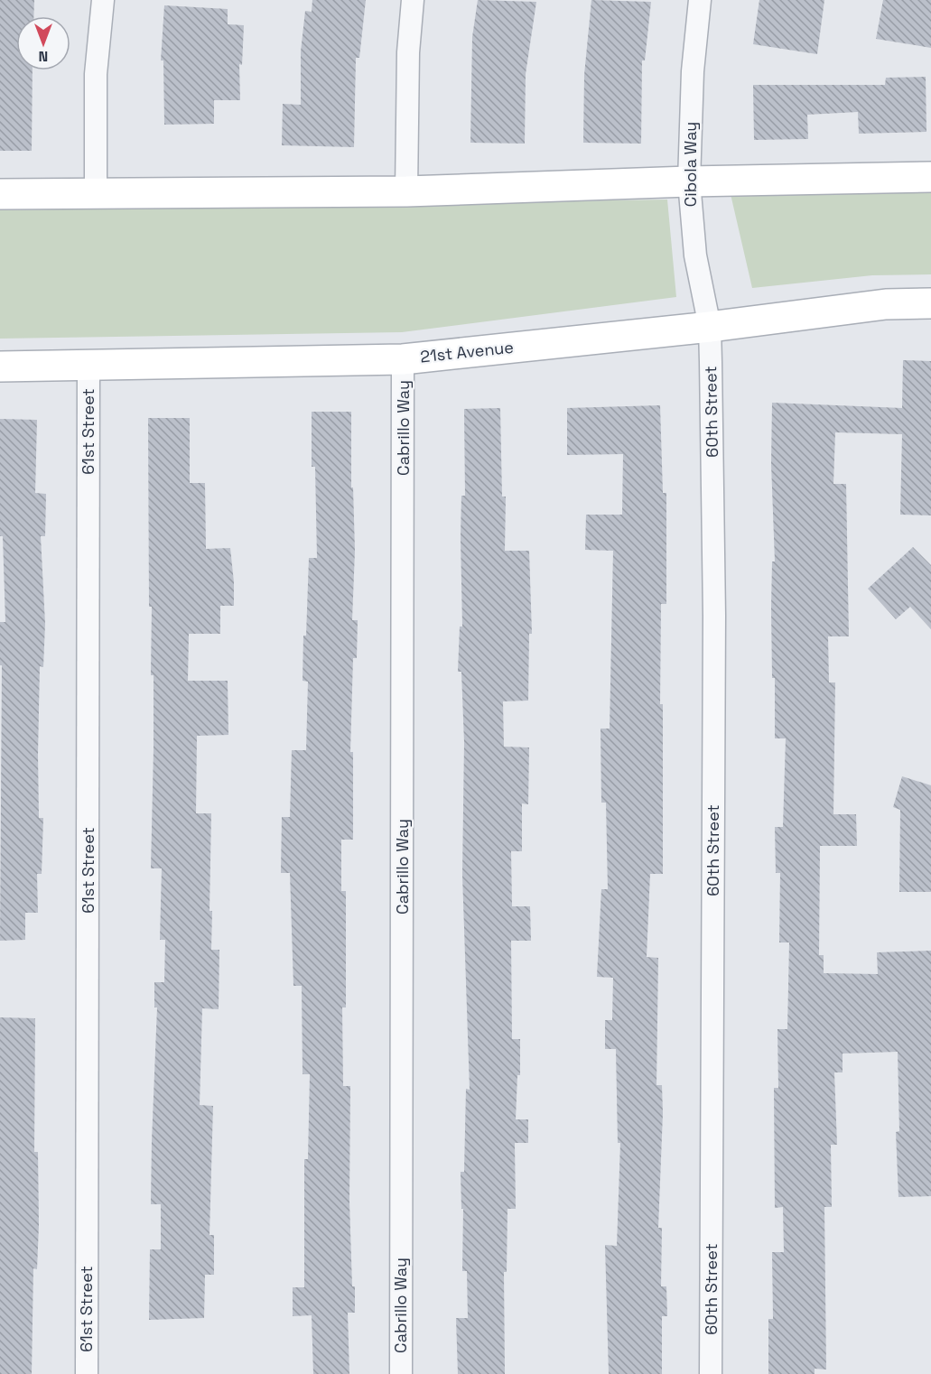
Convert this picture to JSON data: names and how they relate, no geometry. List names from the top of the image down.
{
  "streets": {
    "street": [
      "Cibola Way",
      "21st Avenue",
      "60th Street",
      "Cabrillo Way",
      "61st Street"
    ]
  },
  "crossings": [
    ["Cibola Way", "21st Avenue"],
    ["Cibola Way", "60th Street"],
    ["21st Avenue", "60th Street"],
    ["21st Avenue", "Cabrillo Way"],
    ["21st Avenue", "61st Street"]
  ],
  "north": "bottom"
}
